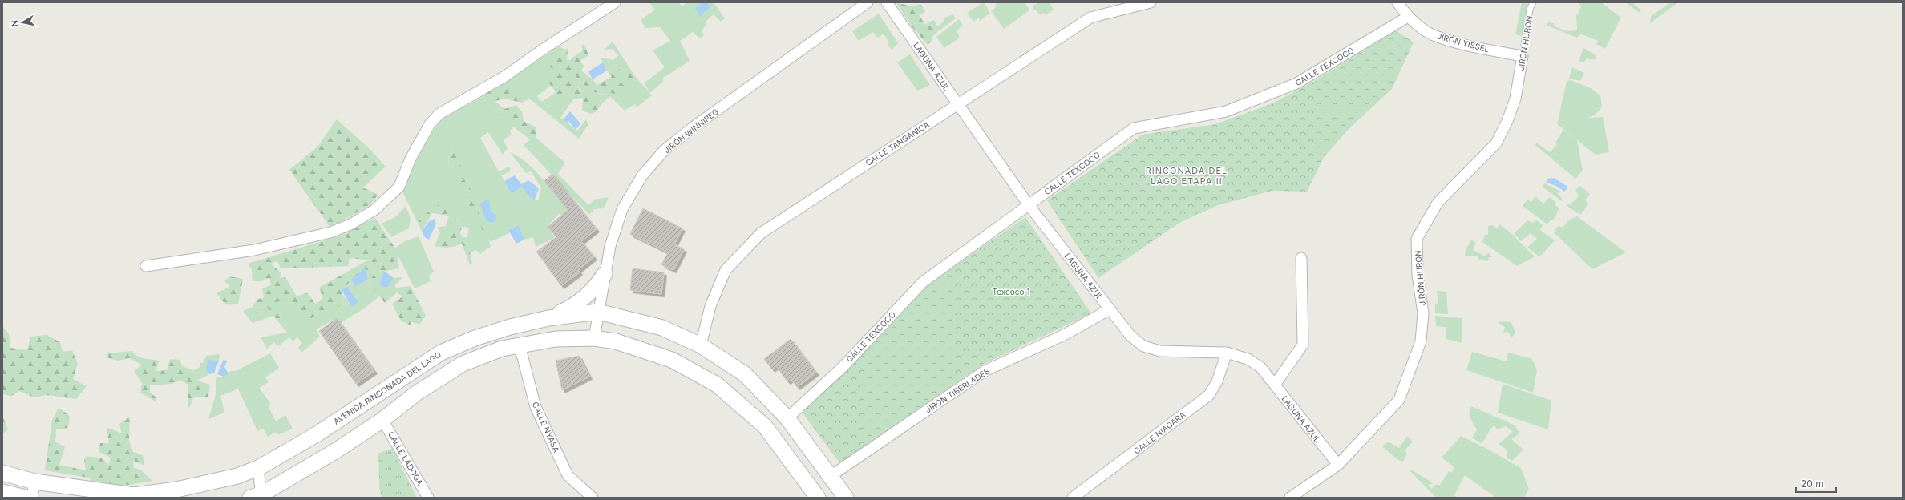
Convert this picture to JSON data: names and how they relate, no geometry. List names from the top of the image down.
{
  "streets": {
    "street": [
      "JIRÓN YISSEL",
      "JIRÓN HURON",
      "LAGUNA AZUL",
      "CALLE TEXCOCO",
      "JIRÓN WINNIPEG",
      "CALLE TANGANICA",
      "AVENIDA RINCONADA DEL LAGO",
      "JIRÒN TIBERLADES",
      "CALLE NYASA",
      "CALLE NIÁGARA",
      "CALLE LADOGA"
    ]
  },
  "crossings": [
    ["JIRÓN YISSEL", "JIRÓN HURON"],
    ["JIRÓN YISSEL", "CALLE TEXCOCO"],
    ["JIRÓN HURON", "LAGUNA AZUL"],
    ["LAGUNA AZUL", "CALLE TEXCOCO"],
    ["LAGUNA AZUL", "CALLE TANGANICA"],
    ["LAGUNA AZUL", "JIRÒN TIBERLADES"],
    ["LAGUNA AZUL", "CALLE NIÁGARA"],
    ["CALLE TEXCOCO", "AVENIDA RINCONADA DEL LAGO"],
    ["JIRÓN WINNIPEG", "AVENIDA RINCONADA DEL LAGO"],
    ["CALLE TANGANICA", "AVENIDA RINCONADA DEL LAGO"],
    ["AVENIDA RINCONADA DEL LAGO", "JIRÒN TIBERLADES"]
  ],
  "districts": ["RINCONADA DEL LAGO ETAPA II"],
  "parks": ["Texcoco 1"],
  "scale_bar": "20 m",
  "north": "left"
}
